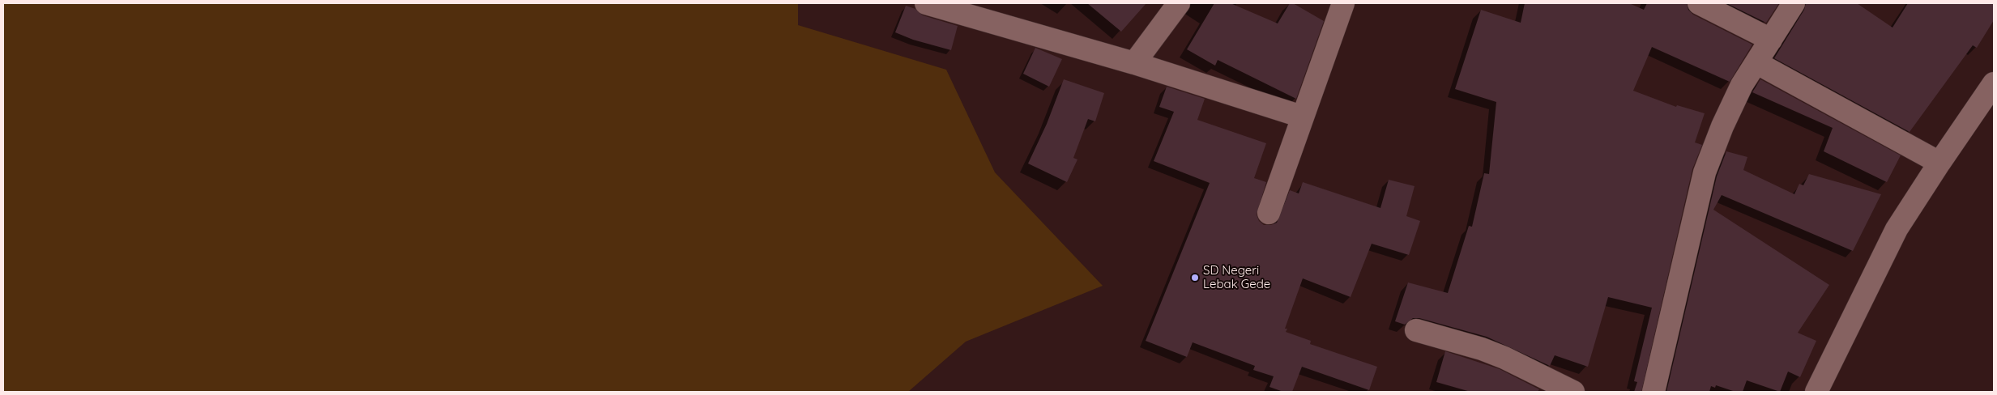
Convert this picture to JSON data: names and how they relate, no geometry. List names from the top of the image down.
{
  "places": ["SD Negeri Lebak Gede"]
}
